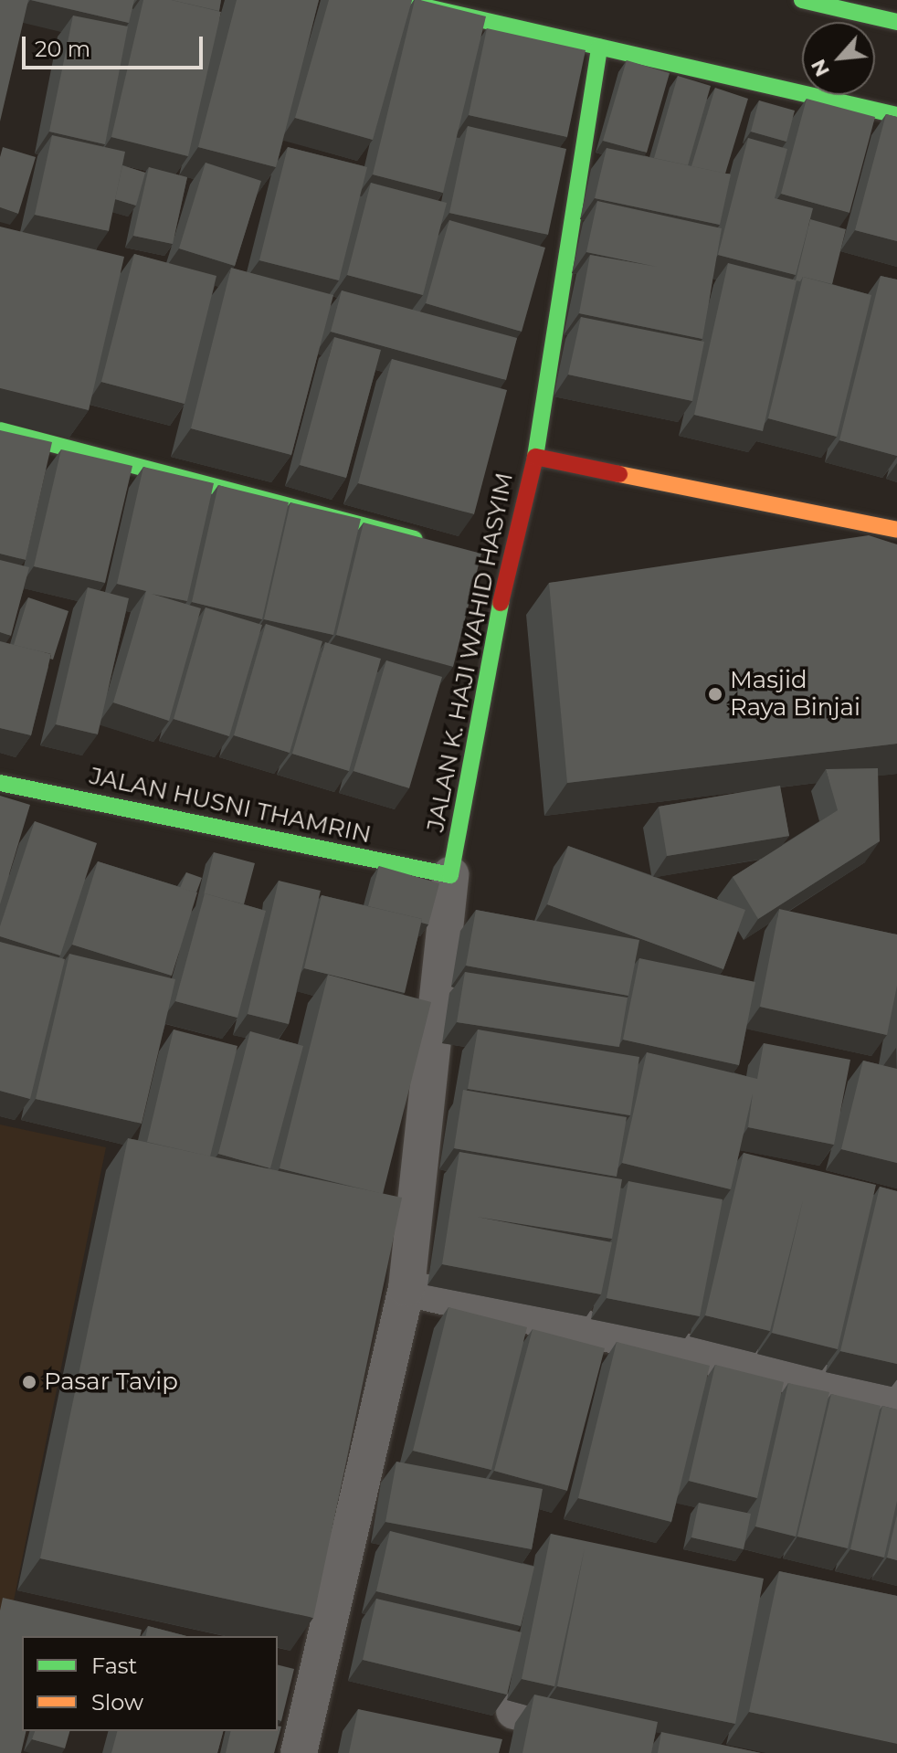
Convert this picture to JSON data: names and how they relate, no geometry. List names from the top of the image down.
{
  "streets": {
    "street": ["JALAN K. HAJI WAHID HASYIM", "JALAN HUSNI THAMRIN"]
  },
  "crossings": [
    ["JALAN K. HAJI WAHID HASYIM", "JALAN HUSNI THAMRIN"]
  ],
  "places": ["Masjid Raya Binjai", "Pasar Tavip"],
  "legend": ["Fast", "Slow"],
  "scale_bar": "20 m",
  "north": "bottom left"
}
